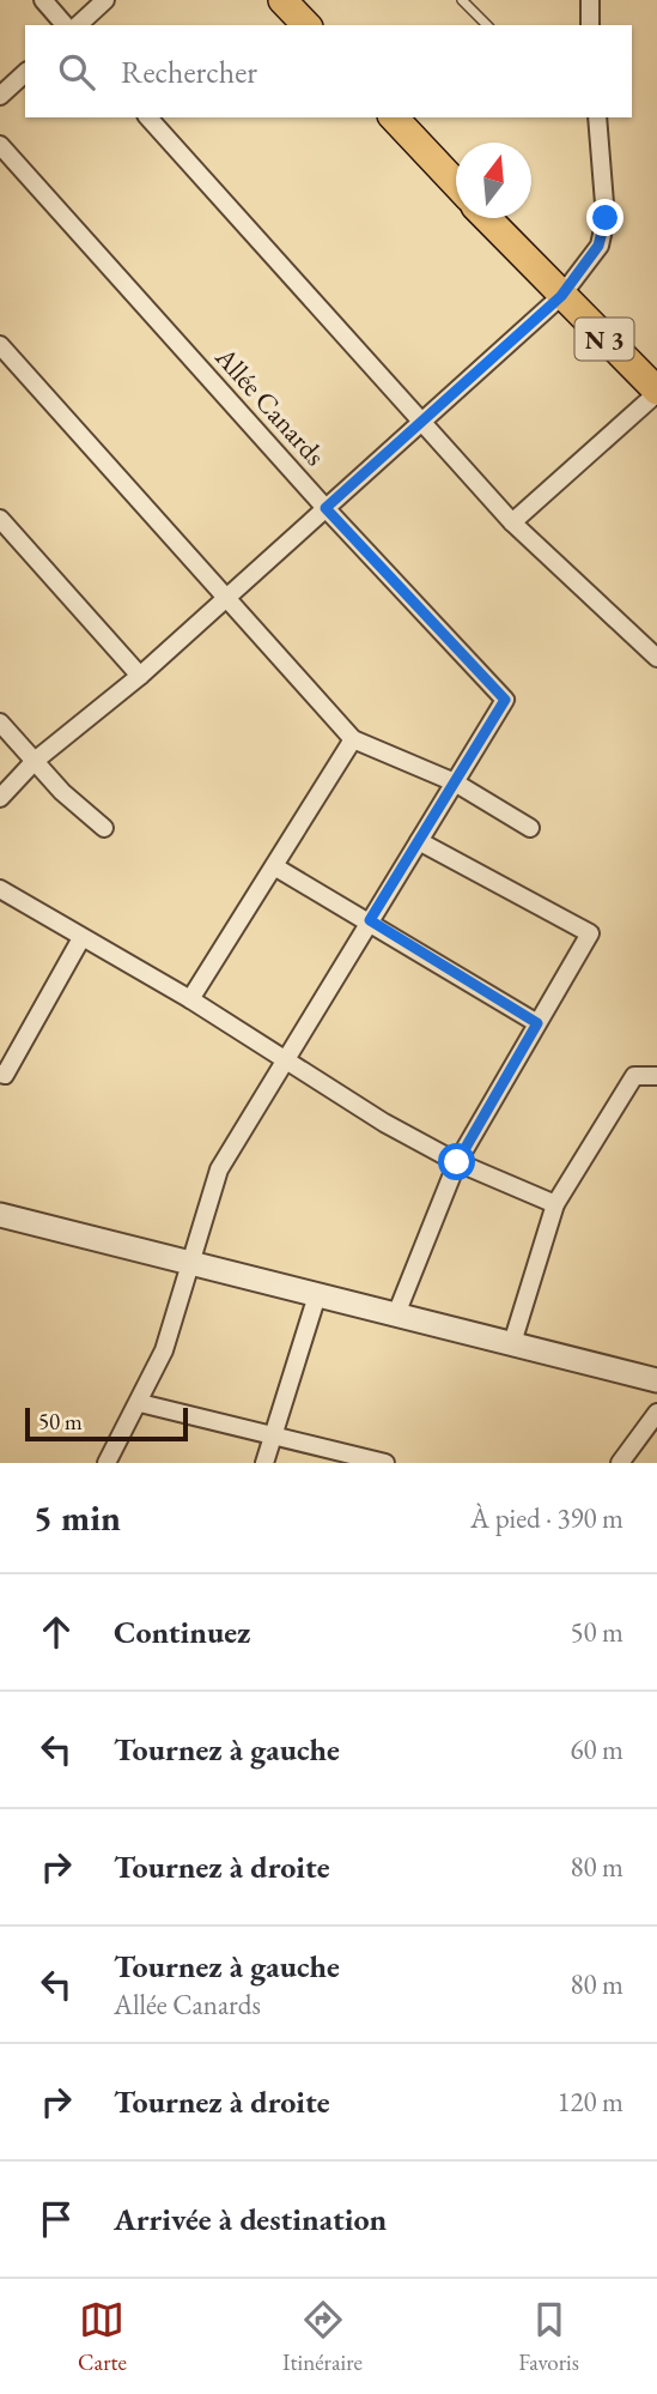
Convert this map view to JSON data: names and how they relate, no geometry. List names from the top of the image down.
{
  "streets": {
    "main road": ["N 3"],
    "street": ["Allée Canards"]
  },
  "scale_bar": "50 m",
  "north": "top",
  "page": {
    "search": "Rechercher",
    "scale": "50 m",
    "heading": ["5 min", "À pied · 390 m"],
    "list": [
      ["Continuez", "50 m"],
      ["Tournez à gauche", "60 m"],
      ["Tournez à droite", "80 m"],
      ["Tournez à gauche", "Allée Canards", "80 m"],
      ["Tournez à droite", "120 m"],
      "Arrivée à destination"
    ],
    "nav": ["Carte", "Itinéraire", "Favoris"]
  }
}
